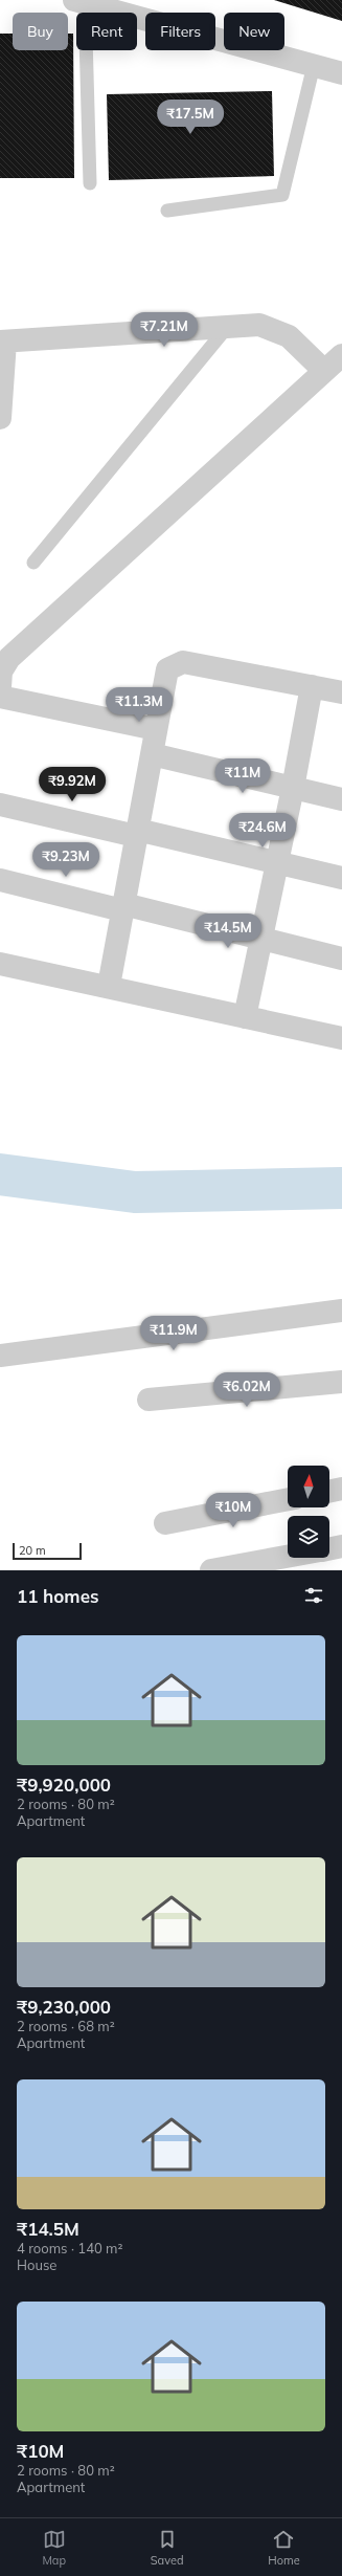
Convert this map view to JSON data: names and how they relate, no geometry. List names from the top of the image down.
{
  "scale_bar": "20 m",
  "north": "top",
  "page": {
    "chip": [
      "Buy",
      "Rent",
      "Filters",
      "New"
    ],
    "price": [
      "₹17.5M",
      "₹7.21M",
      "₹11.3M",
      "₹11M",
      "₹9.92M",
      "₹24.6M",
      "₹9.23M",
      "₹14.5M",
      "₹11.9M",
      "₹6.02M",
      "₹10M"
    ],
    "scale": "20 m",
    "heading": "11 homes",
    "list": [
      {
        "name": "₹9,920,000",
        "note": "2 rooms · 80 m² · Apartment"
      },
      {
        "name": "₹9,230,000",
        "note": "2 rooms · 68 m² · Apartment"
      },
      {
        "name": "₹14.5M",
        "note": "4 rooms · 140 m² · House"
      },
      {
        "name": "₹10M",
        "note": "2 rooms · 80 m² · Apartment"
      }
    ],
    "tabs": ["Map", "Saved", "Home"]
  }
}
